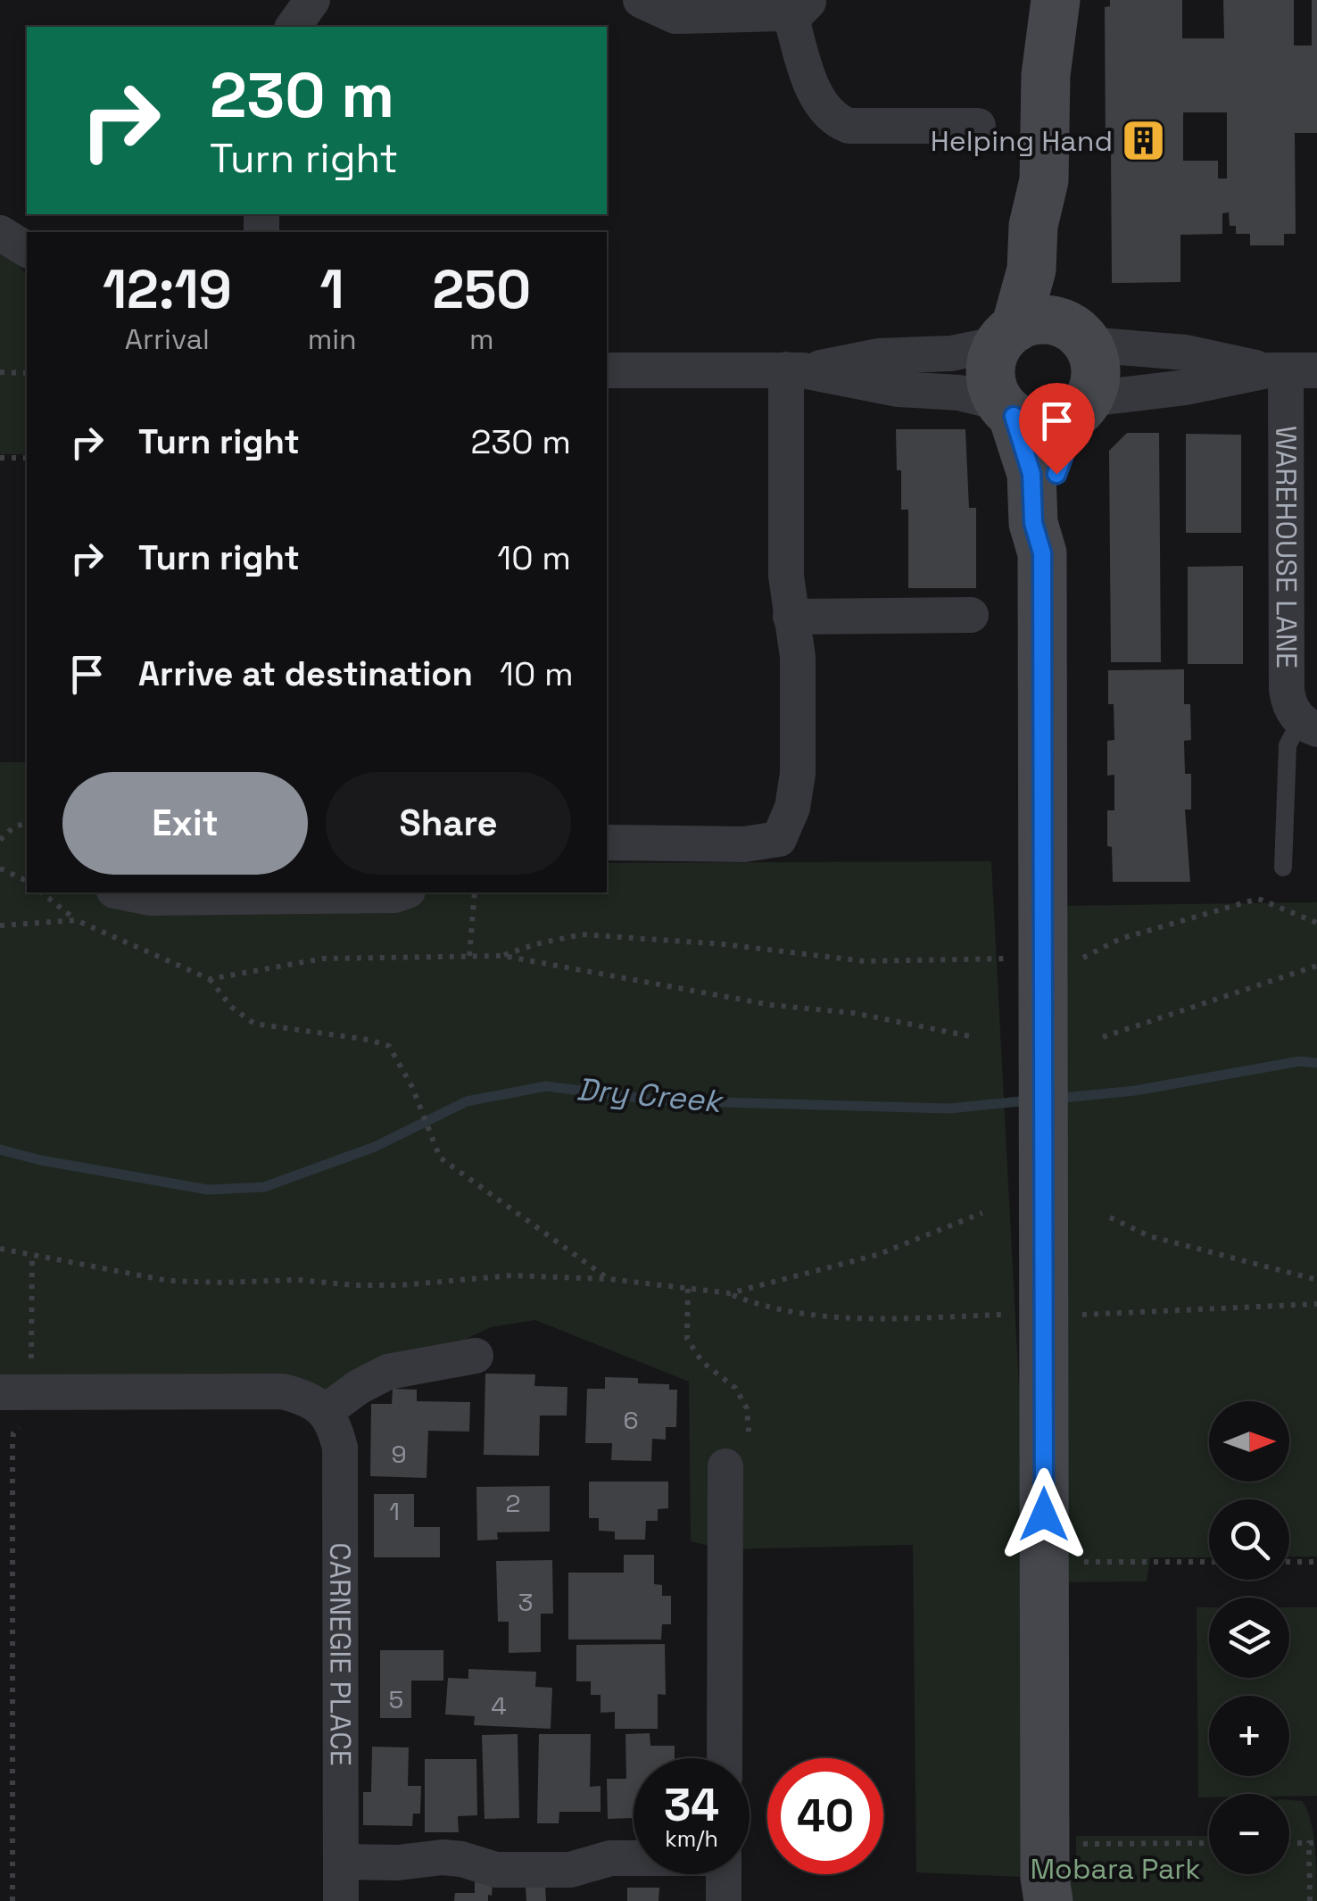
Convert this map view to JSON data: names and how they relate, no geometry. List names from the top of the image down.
{
  "streets": {
    "street": ["WAREHOUSE LANE", "CARNEGIE PLACE"]
  },
  "water": ["Dry Creek"],
  "parks": ["Mobara Park"],
  "places": {
    "building": ["Helping Hand"]
  },
  "house_numbers": [
    "6",
    "9",
    "2",
    "1",
    "3",
    "5",
    "4"
  ],
  "north": "right",
  "page": {
    "turn": ["230 m", "Turn right"],
    "eta": [
      "12:19",
      "Arrival",
      "1",
      "min",
      "250",
      "m"
    ],
    "list": [
      {
        "name": "Turn right",
        "value": "230 m"
      },
      {
        "name": "Turn right",
        "value": "10 m"
      },
      {
        "name": "Arrive at destination",
        "value": "10 m"
      }
    ],
    "buttons": ["Exit", "Share"],
    "map_buttons": ["+", "−"],
    "speed": "34 km/h",
    "limit": "40"
  }
}
